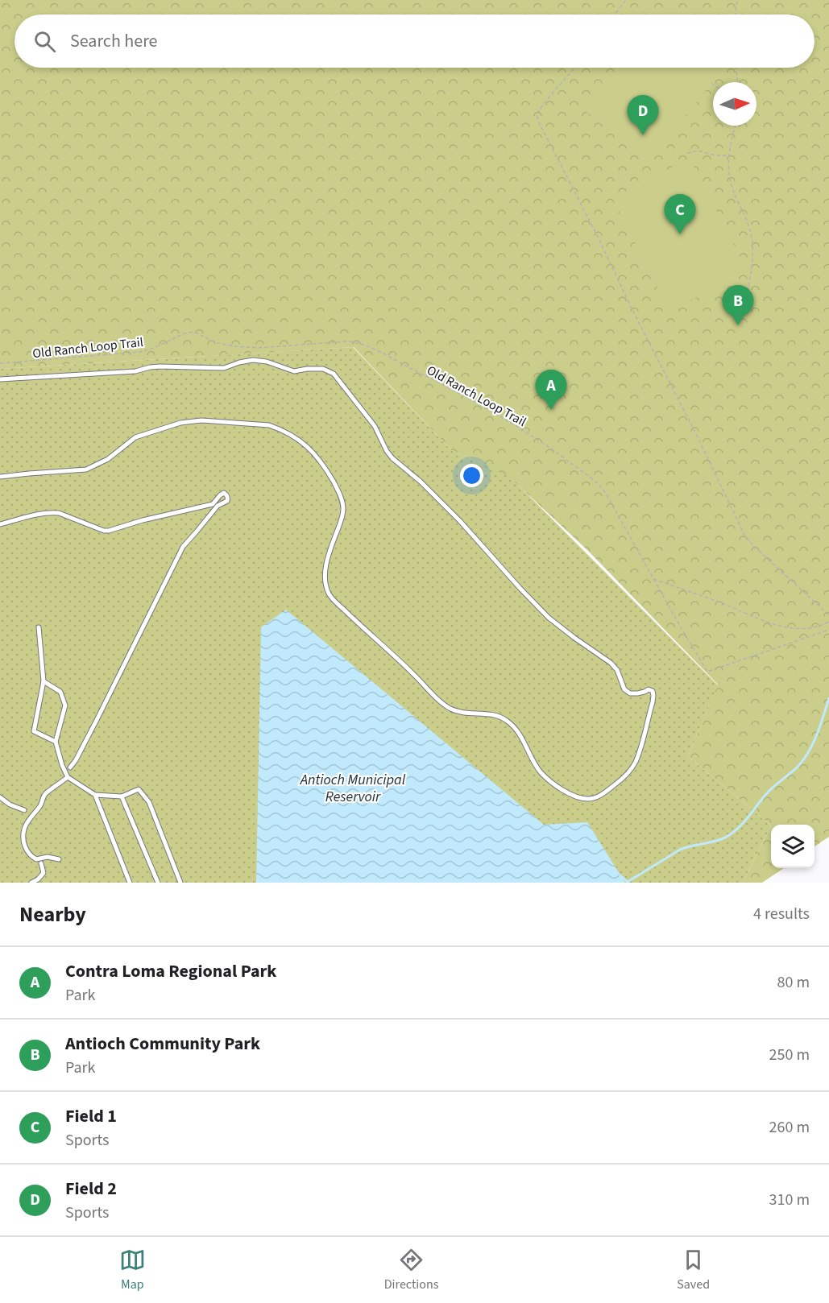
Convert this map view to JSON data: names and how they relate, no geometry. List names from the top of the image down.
{
  "streets": {
    "path": ["Old Ranch Loop Trail"]
  },
  "water": ["Antioch Municipal Reservoir"],
  "north": "right",
  "page": {
    "search": "Search here",
    "pins": [
      "D",
      "C",
      "B",
      "A"
    ],
    "heading": ["Nearby", "4 results"],
    "list": [
      {
        "mark": "A",
        "name": "Contra Loma Regional Park",
        "note": "Park",
        "value": "80 m"
      },
      {
        "mark": "B",
        "name": "Antioch Community Park",
        "note": "Park",
        "value": "250 m"
      },
      {
        "mark": "C",
        "name": "Field 1",
        "note": "Sports",
        "value": "260 m"
      },
      {
        "mark": "D",
        "name": "Field 2",
        "note": "Sports",
        "value": "310 m"
      }
    ],
    "nav": ["Map", "Directions", "Saved"]
  }
}
